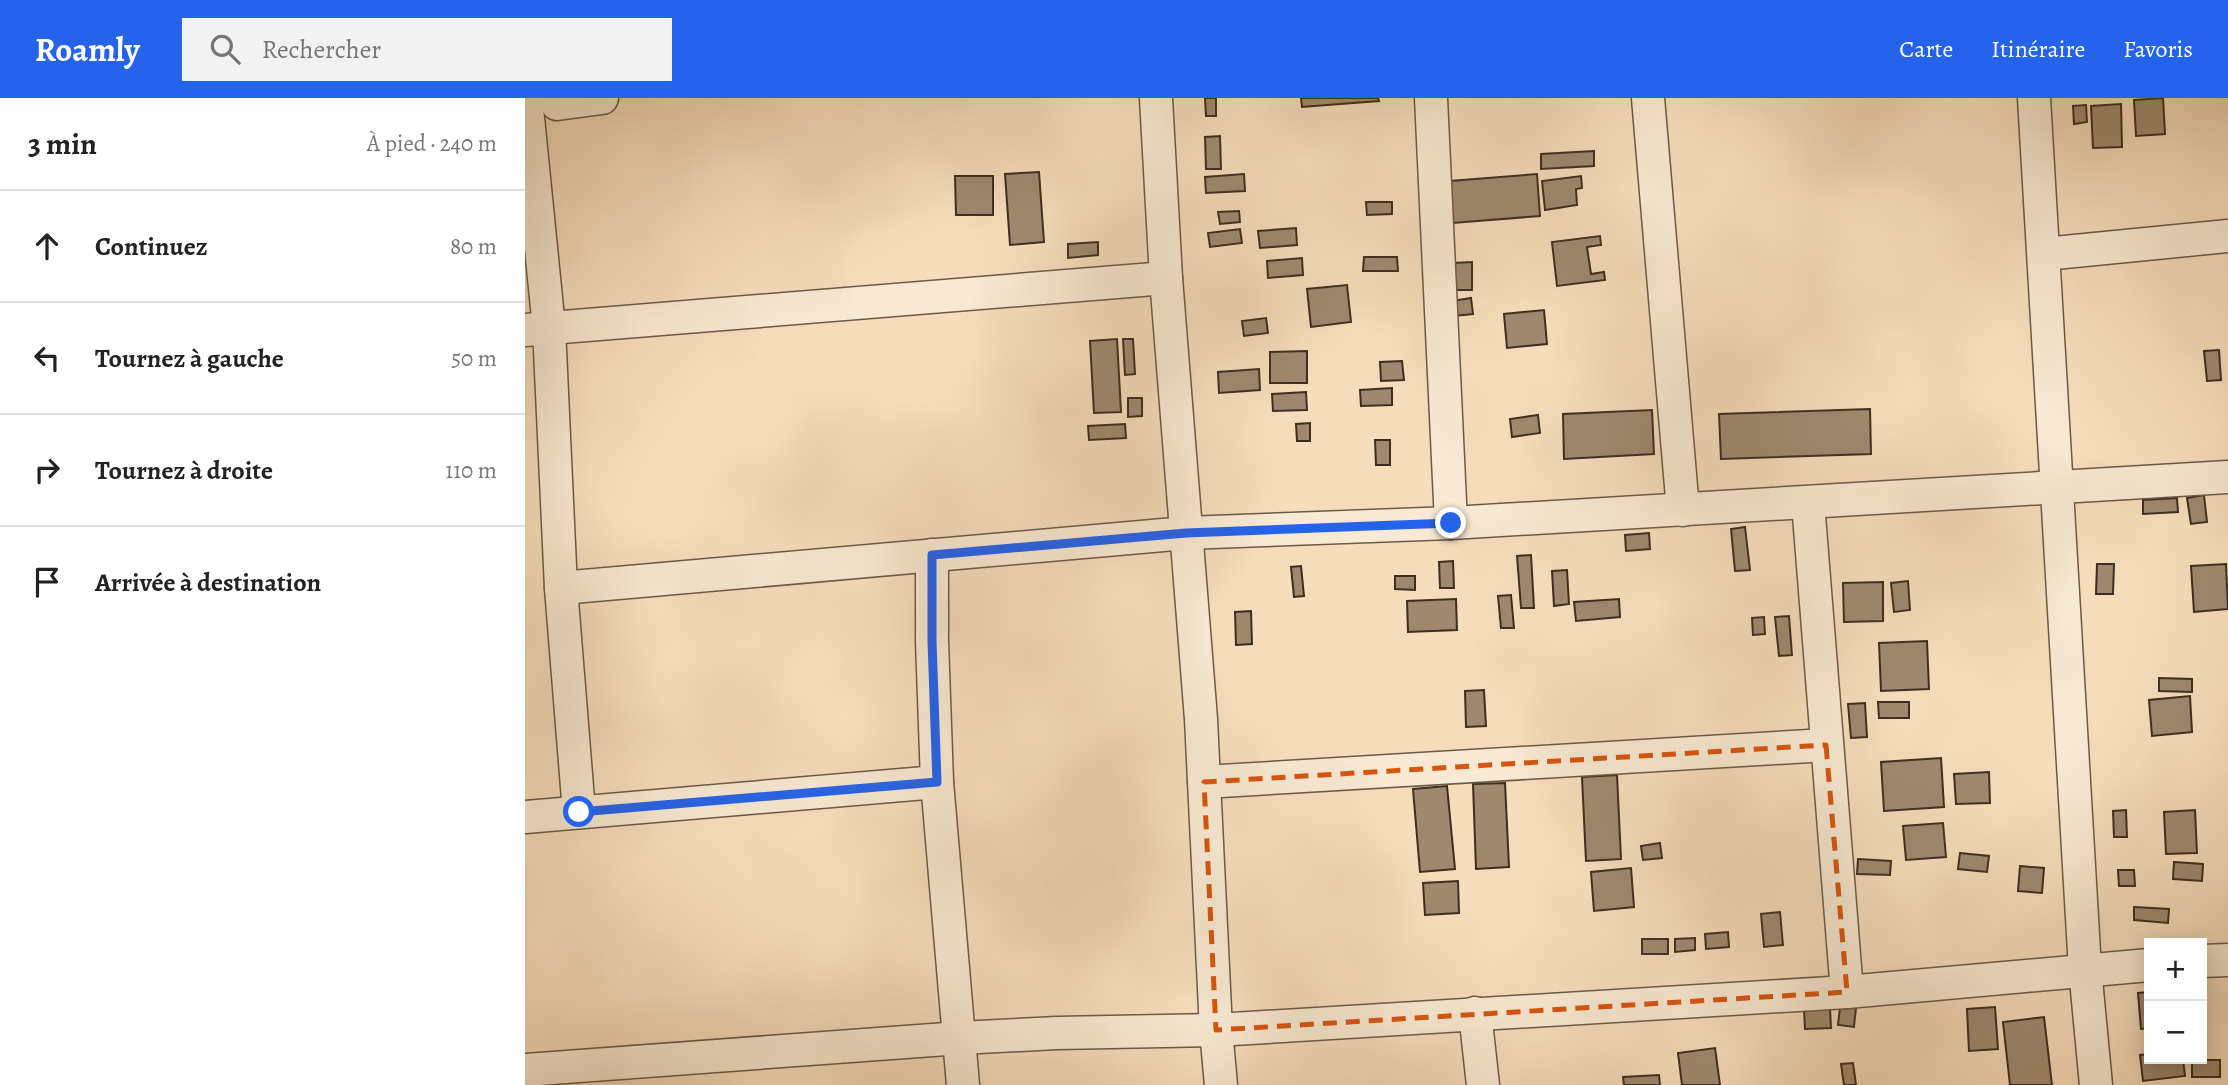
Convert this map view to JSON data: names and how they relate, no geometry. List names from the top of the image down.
{
  "page": {
    "header": "Roamly",
    "search": "Rechercher",
    "nav": ["Carte", "Itinéraire", "Favoris"],
    "heading": ["3 min", "À pied · 240 m"],
    "list": [
      ["Continuez", "80 m"],
      ["Tournez à gauche", "50 m"],
      ["Tournez à droite", "110 m"],
      "Arrivée à destination"
    ],
    "map_buttons": ["+", "−"]
  }
}
